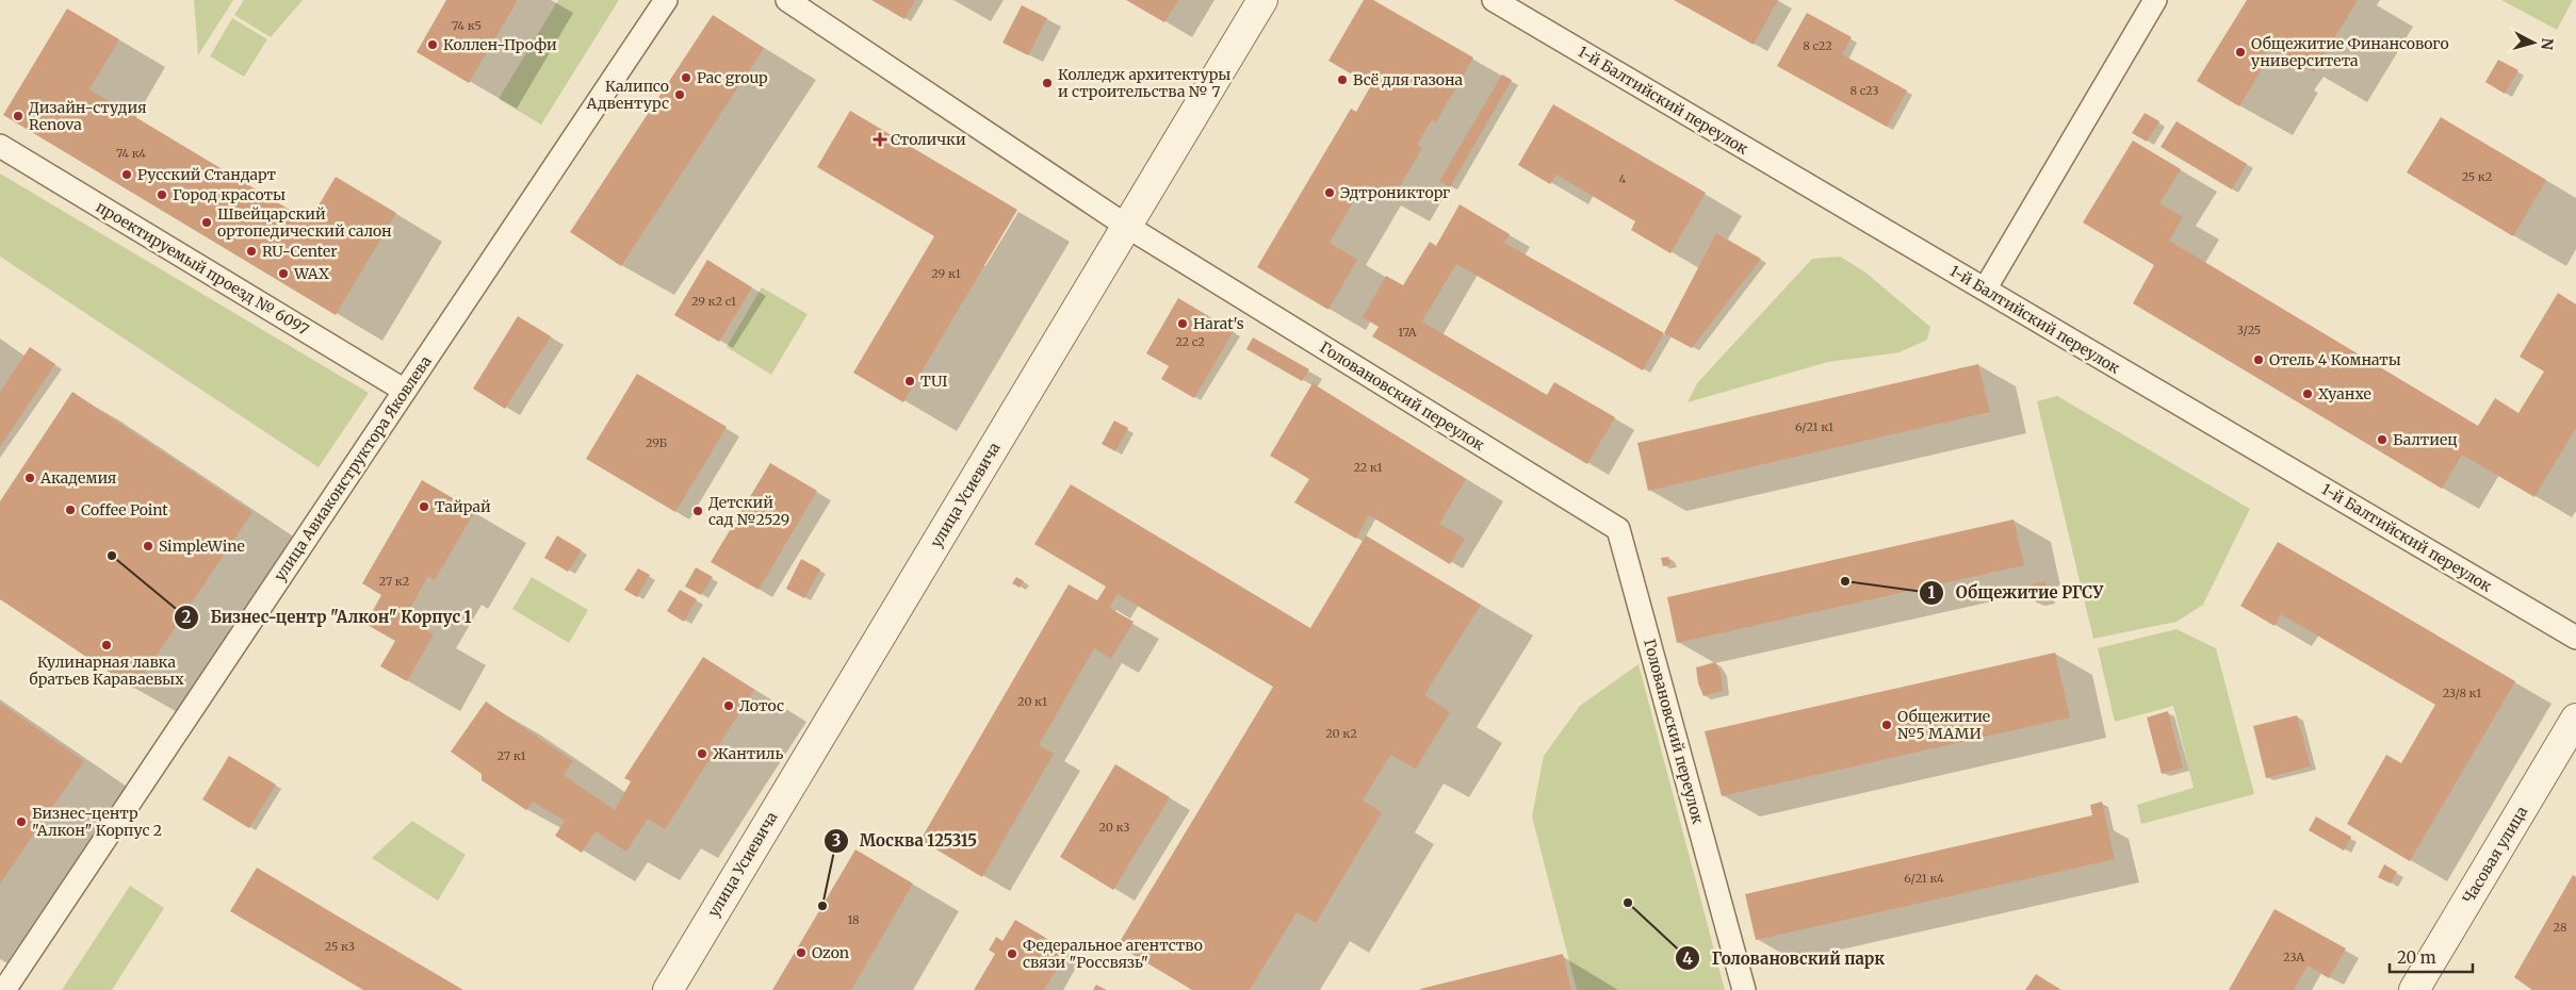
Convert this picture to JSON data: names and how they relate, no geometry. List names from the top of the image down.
{
  "streets": {
    "street": [
      "1-й Балтийский переулок",
      "проектируемый проезд № 6097",
      "Головановский переулок",
      "улица Авиаконструктора Яковлева",
      "улица Усиевича",
      "Часовая улица"
    ]
  },
  "crossings": [
    ["проектируемый проезд № 6097", "улица Авиаконструктора Яковлева"],
    ["Головановский переулок", "улица Усиевича"]
  ],
  "places": {
    "other": [
      "Коллен-Профи",
      "Общежитие Финансового университета",
      "Pac group",
      "Всё для газона",
      "Колледж архитектуры и строительства № 7",
      "Калипсо Адвентурс",
      "Дизайн-студия Renova",
      "Русский Стандарт",
      "Эдтроникторг",
      "Город красоты",
      "Швейцарский ортопедический салон",
      "RU-Center",
      "WAX",
      "Harat's",
      "Отель 4 Комнаты",
      "TUI",
      "Хуанхе",
      "Балтиец",
      "Академия",
      "Тайрай",
      "Coffee Point",
      "Детский сад №2529",
      "SimpleWine",
      "Бизнес-центр \"Алкон\" Корпус 1",
      "Общежитие РГСУ",
      "Кулинарная лавка братьев Караваевых",
      "Лотос",
      "Общежитие №5 МАМИ",
      "Жантиль",
      "Бизнес-центр \"Алкон\" Корпус 2",
      "Головановский парк",
      "Москва 125315",
      "Ozon",
      "Федеральное агентство связи \"Россвязь\""
    ],
    "health": ["Столички"]
  },
  "house_numbers": [
    "74 к5",
    "8 с22",
    "8 с23",
    "74 к4",
    "25 к2",
    "4",
    "29 к1",
    "29 к2 с1",
    "3/25",
    "17А",
    "22 с2",
    "6/21 к1",
    "29Б",
    "22 к1",
    "27 к2",
    "23/8 к1",
    "20 к1",
    "20 к2",
    "27 к1",
    "20 к3",
    "6/21 к4",
    "18",
    "28",
    "25 к3",
    "23А"
  ],
  "scale_bar": "20 m",
  "north": "right"
}
